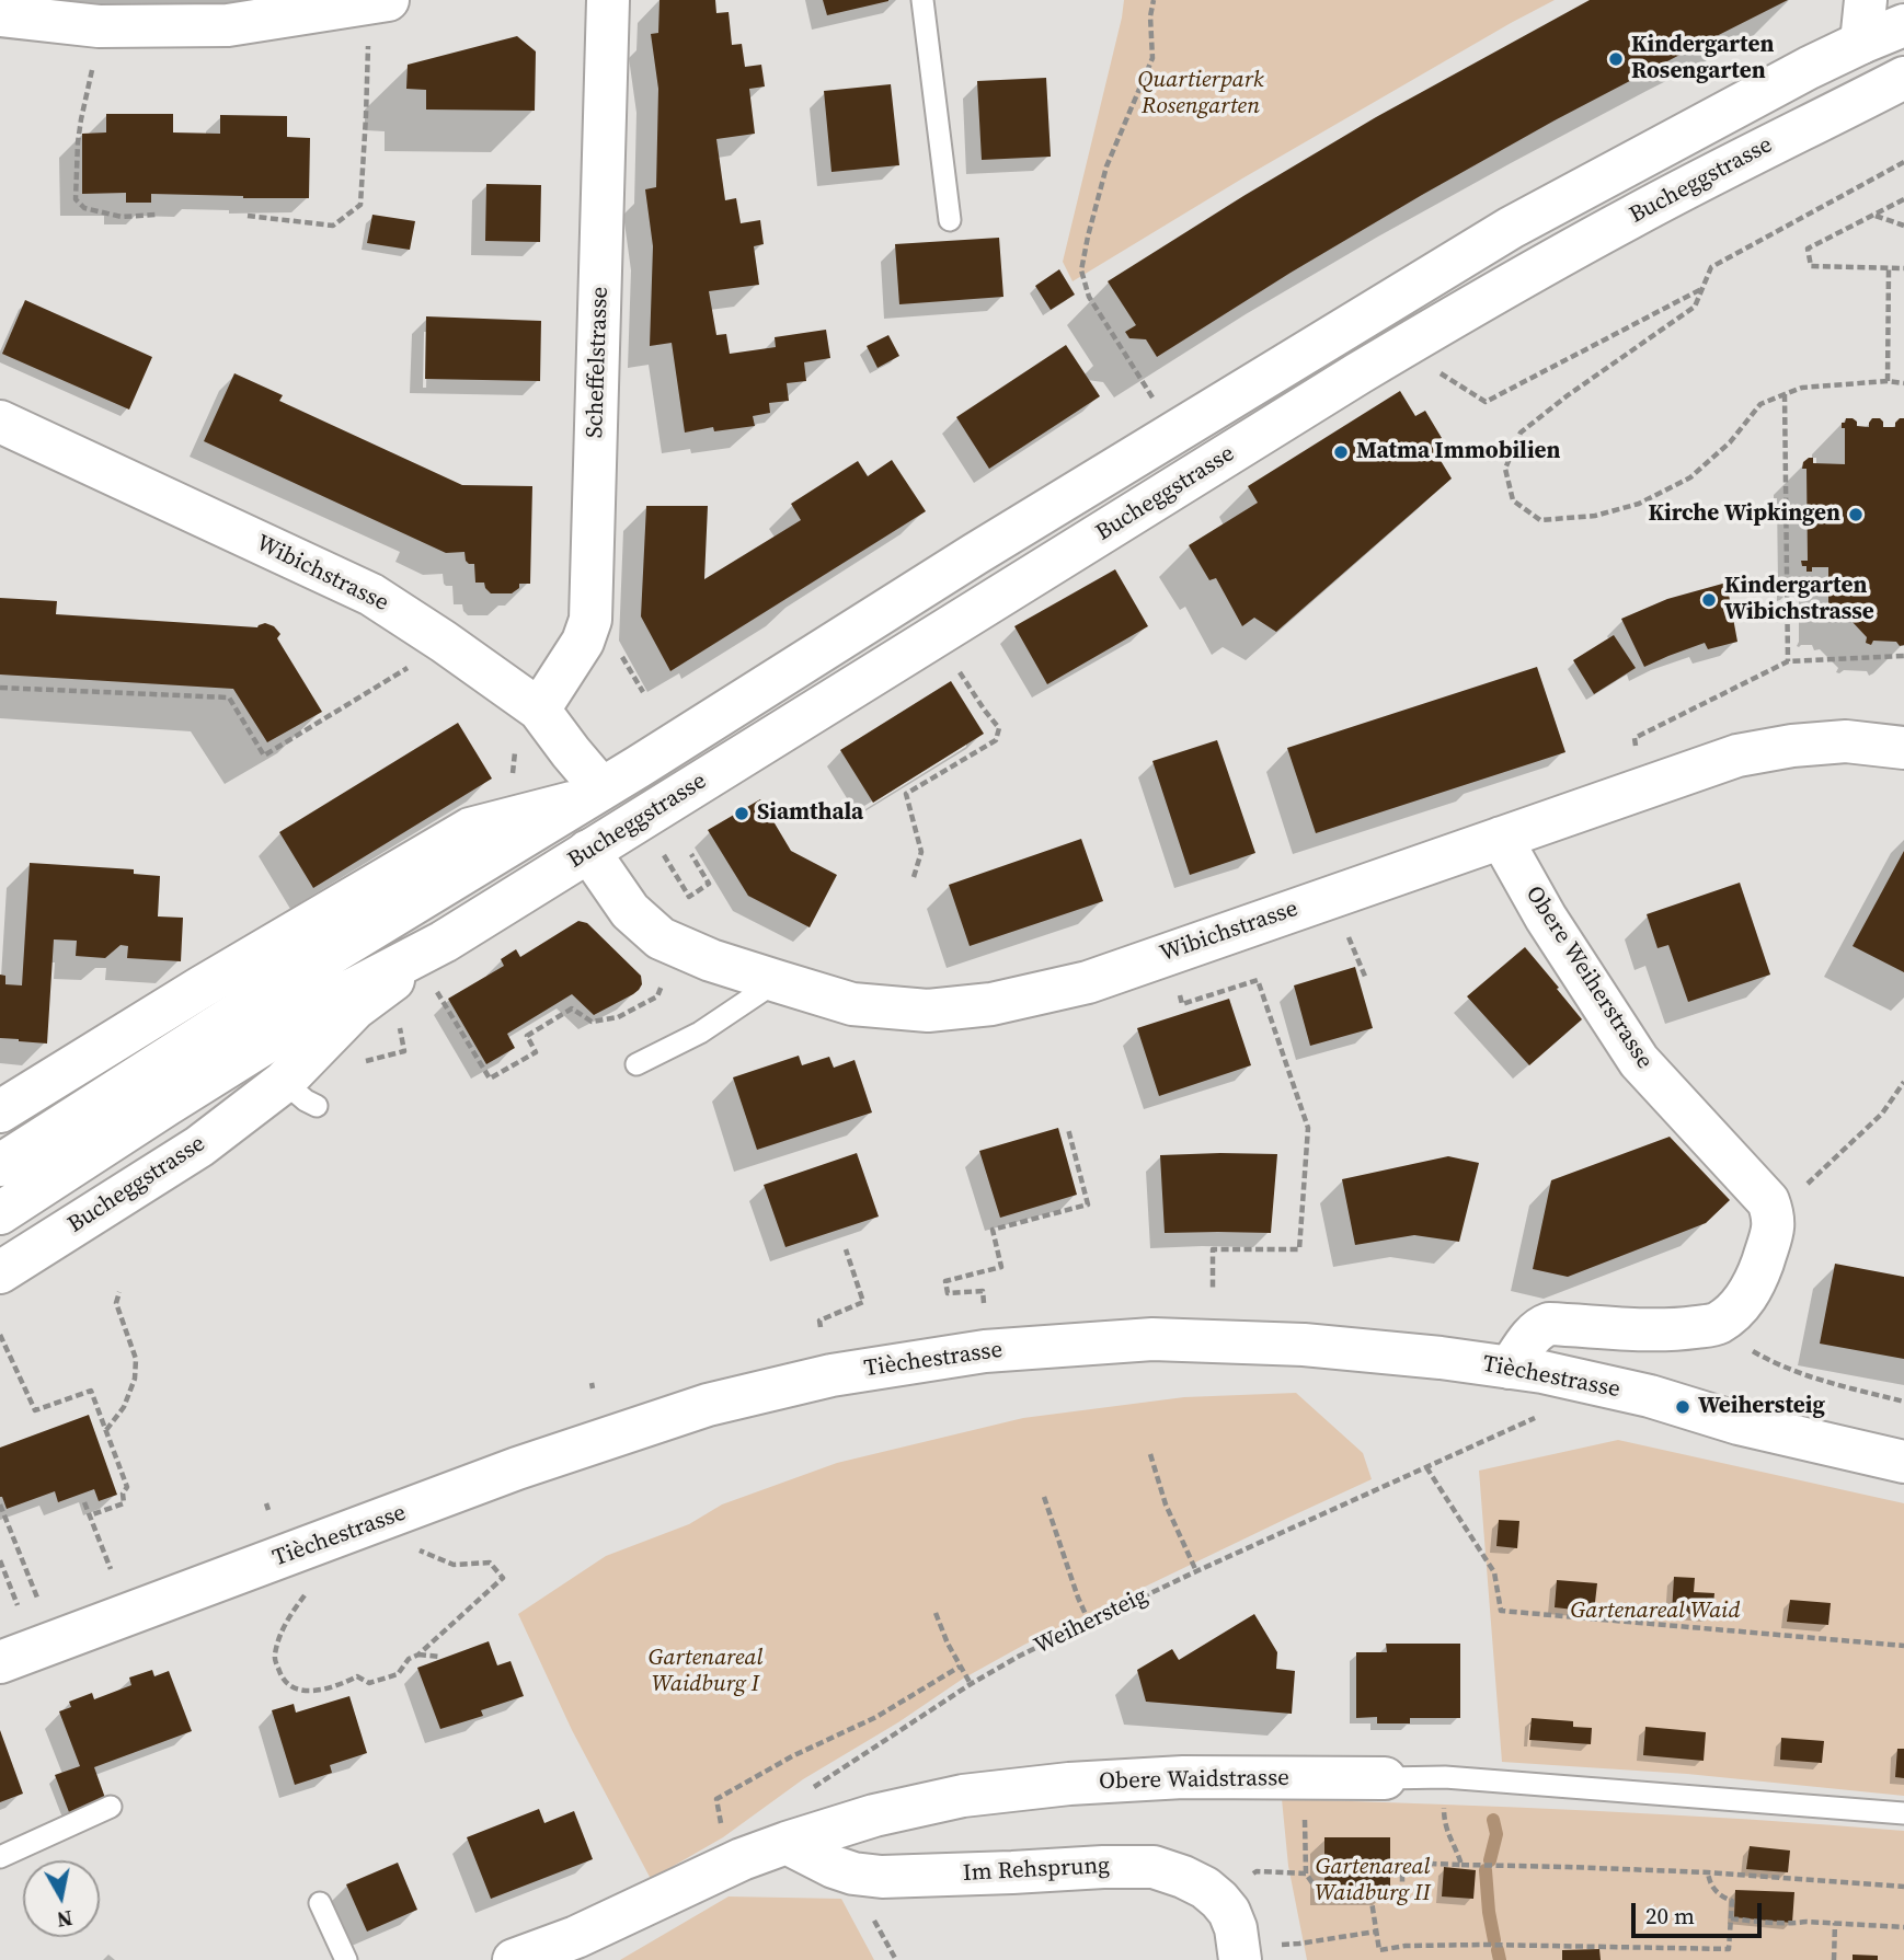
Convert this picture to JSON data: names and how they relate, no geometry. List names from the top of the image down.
{
  "streets": {
    "street": [
      "Bucheggstrasse",
      "Scheffelstrasse",
      "Wibichstrasse",
      "Obere Weiherstrasse",
      "Tièchestrasse",
      "Obere Waidstrasse",
      "Im Rehsprung"
    ],
    "path": ["Weihersteig"]
  },
  "crossings": [
    ["Bucheggstrasse", "Wibichstrasse"],
    ["Scheffelstrasse", "Wibichstrasse"],
    ["Wibichstrasse", "Obere Weiherstrasse"],
    ["Obere Waidstrasse", "Im Rehsprung"]
  ],
  "parks": [
    "Quartierpark Rosengarten",
    "Gartenareal Waid",
    "Gartenareal Waidburg I",
    "Gartenareal Waidburg II"
  ],
  "places": [
    "Kindergarten Rosengarten",
    "Matma Immobilien",
    "Kirche Wipkingen",
    "Kindergarten Wibichstrasse",
    "Siamthala",
    "Weihersteig"
  ],
  "scale_bar": "20 m",
  "north": "bottom"
}
